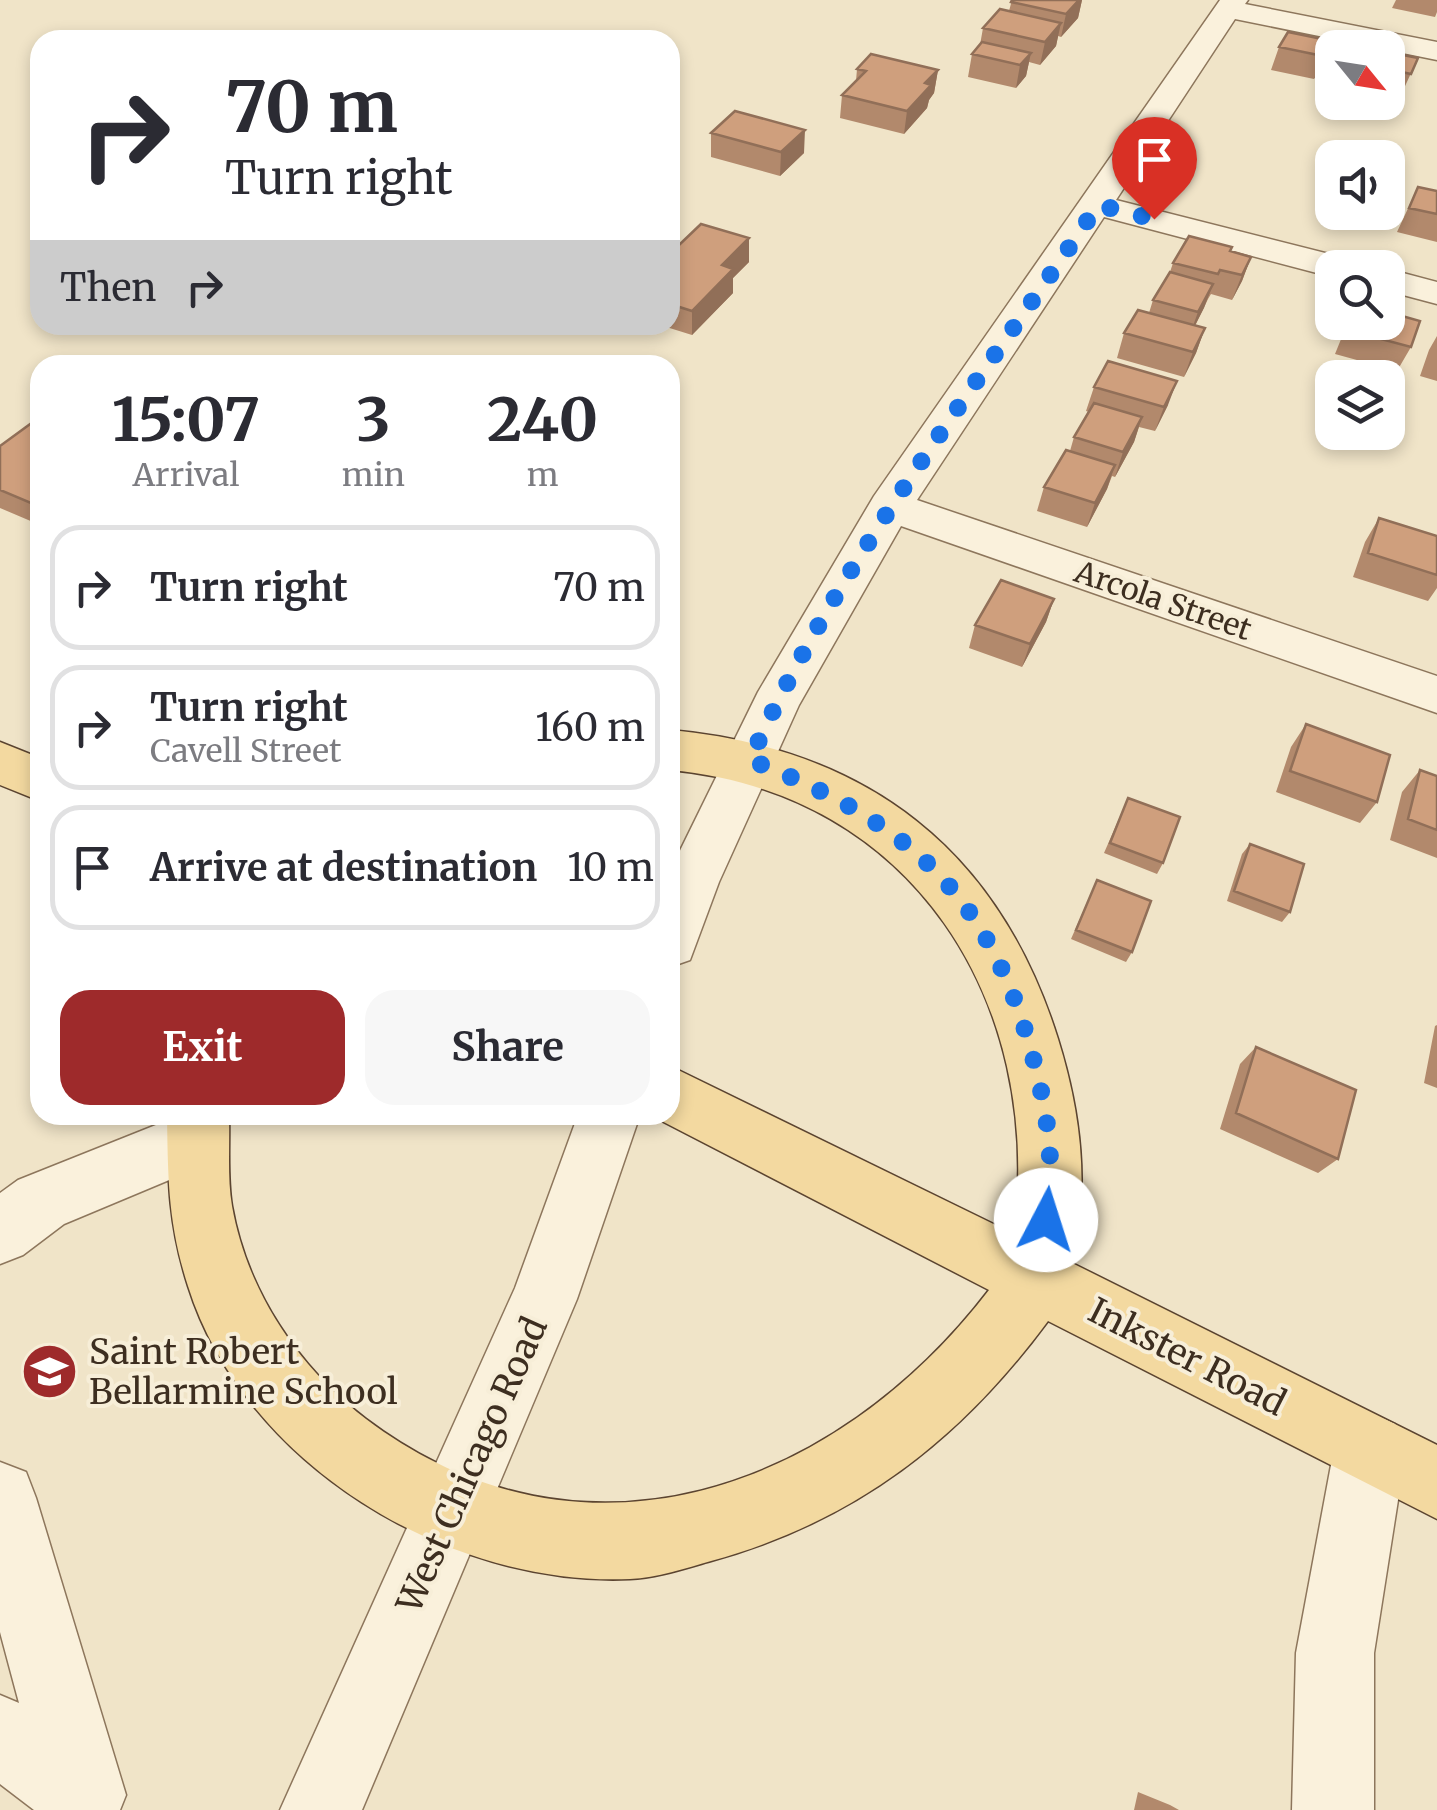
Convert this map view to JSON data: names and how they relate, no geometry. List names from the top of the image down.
{
  "streets": {
    "main road": ["Inkster Road"],
    "street": ["Arcola Street", "West Chicago Road"]
  },
  "places": {
    "school or university": ["Saint Robert Bellarmine School"]
  },
  "north": "bottom right",
  "page": {
    "turn": ["70 m", "Turn right"],
    "then": "Then",
    "eta": [
      "15:07",
      "Arrival",
      "3",
      "min",
      "240",
      "m"
    ],
    "list": [
      {
        "name": "Turn right",
        "value": "70 m"
      },
      {
        "name": "Turn right",
        "note": "Cavell Street",
        "value": "160 m"
      },
      {
        "name": "Arrive at destination",
        "value": "10 m"
      }
    ],
    "buttons": ["Exit", "Share"]
  }
}
